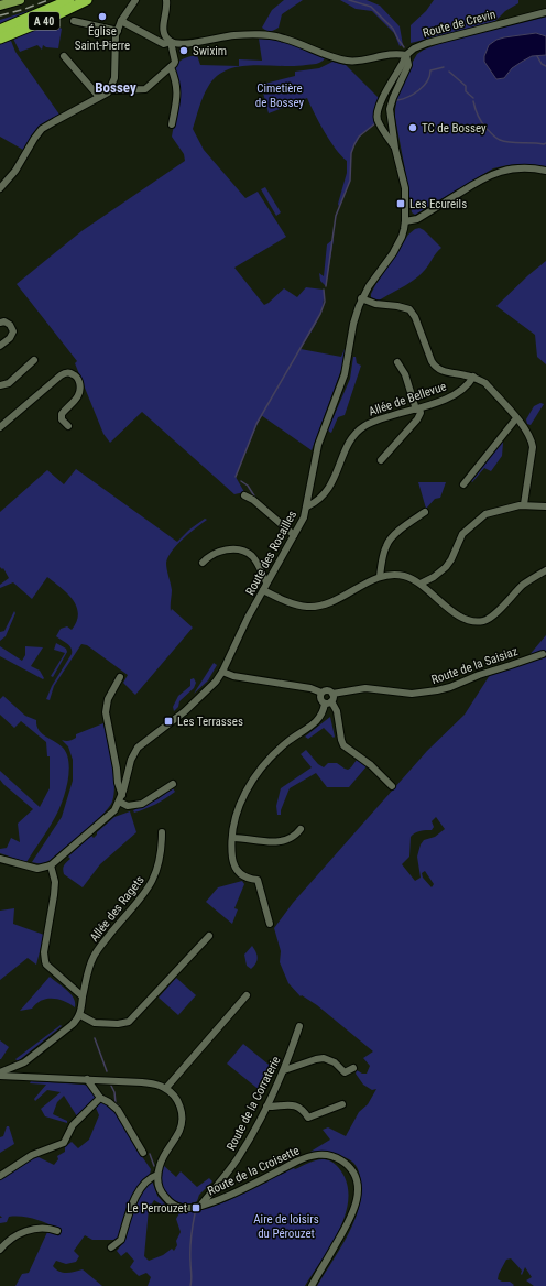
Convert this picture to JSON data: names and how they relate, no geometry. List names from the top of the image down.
{
  "streets": {
    "highway": ["A 40"],
    "street": [
      "Route de Crevin",
      "Allée de Bellevue",
      "Route des Rocailles",
      "Route de la Saisiaz",
      "Allée des Ragets",
      "Route de la Corraterie",
      "Route de la Croisette"
    ]
  },
  "crossings": [
    ["Allée de Bellevue", "Route des Rocailles"],
    ["Route de la Corraterie", "Route de la Croisette"]
  ],
  "districts": ["Bossey"],
  "parks": ["Cimetière de Bossey", "Aire de loisirs du Pérouzet"],
  "places": {
    "other": ["Église Saint-Pierre", "Swixim", "TC de Bossey"],
    "transit": ["Les Ecureils", "Les Terrasses", "Le Perrouzet"]
  }
}
